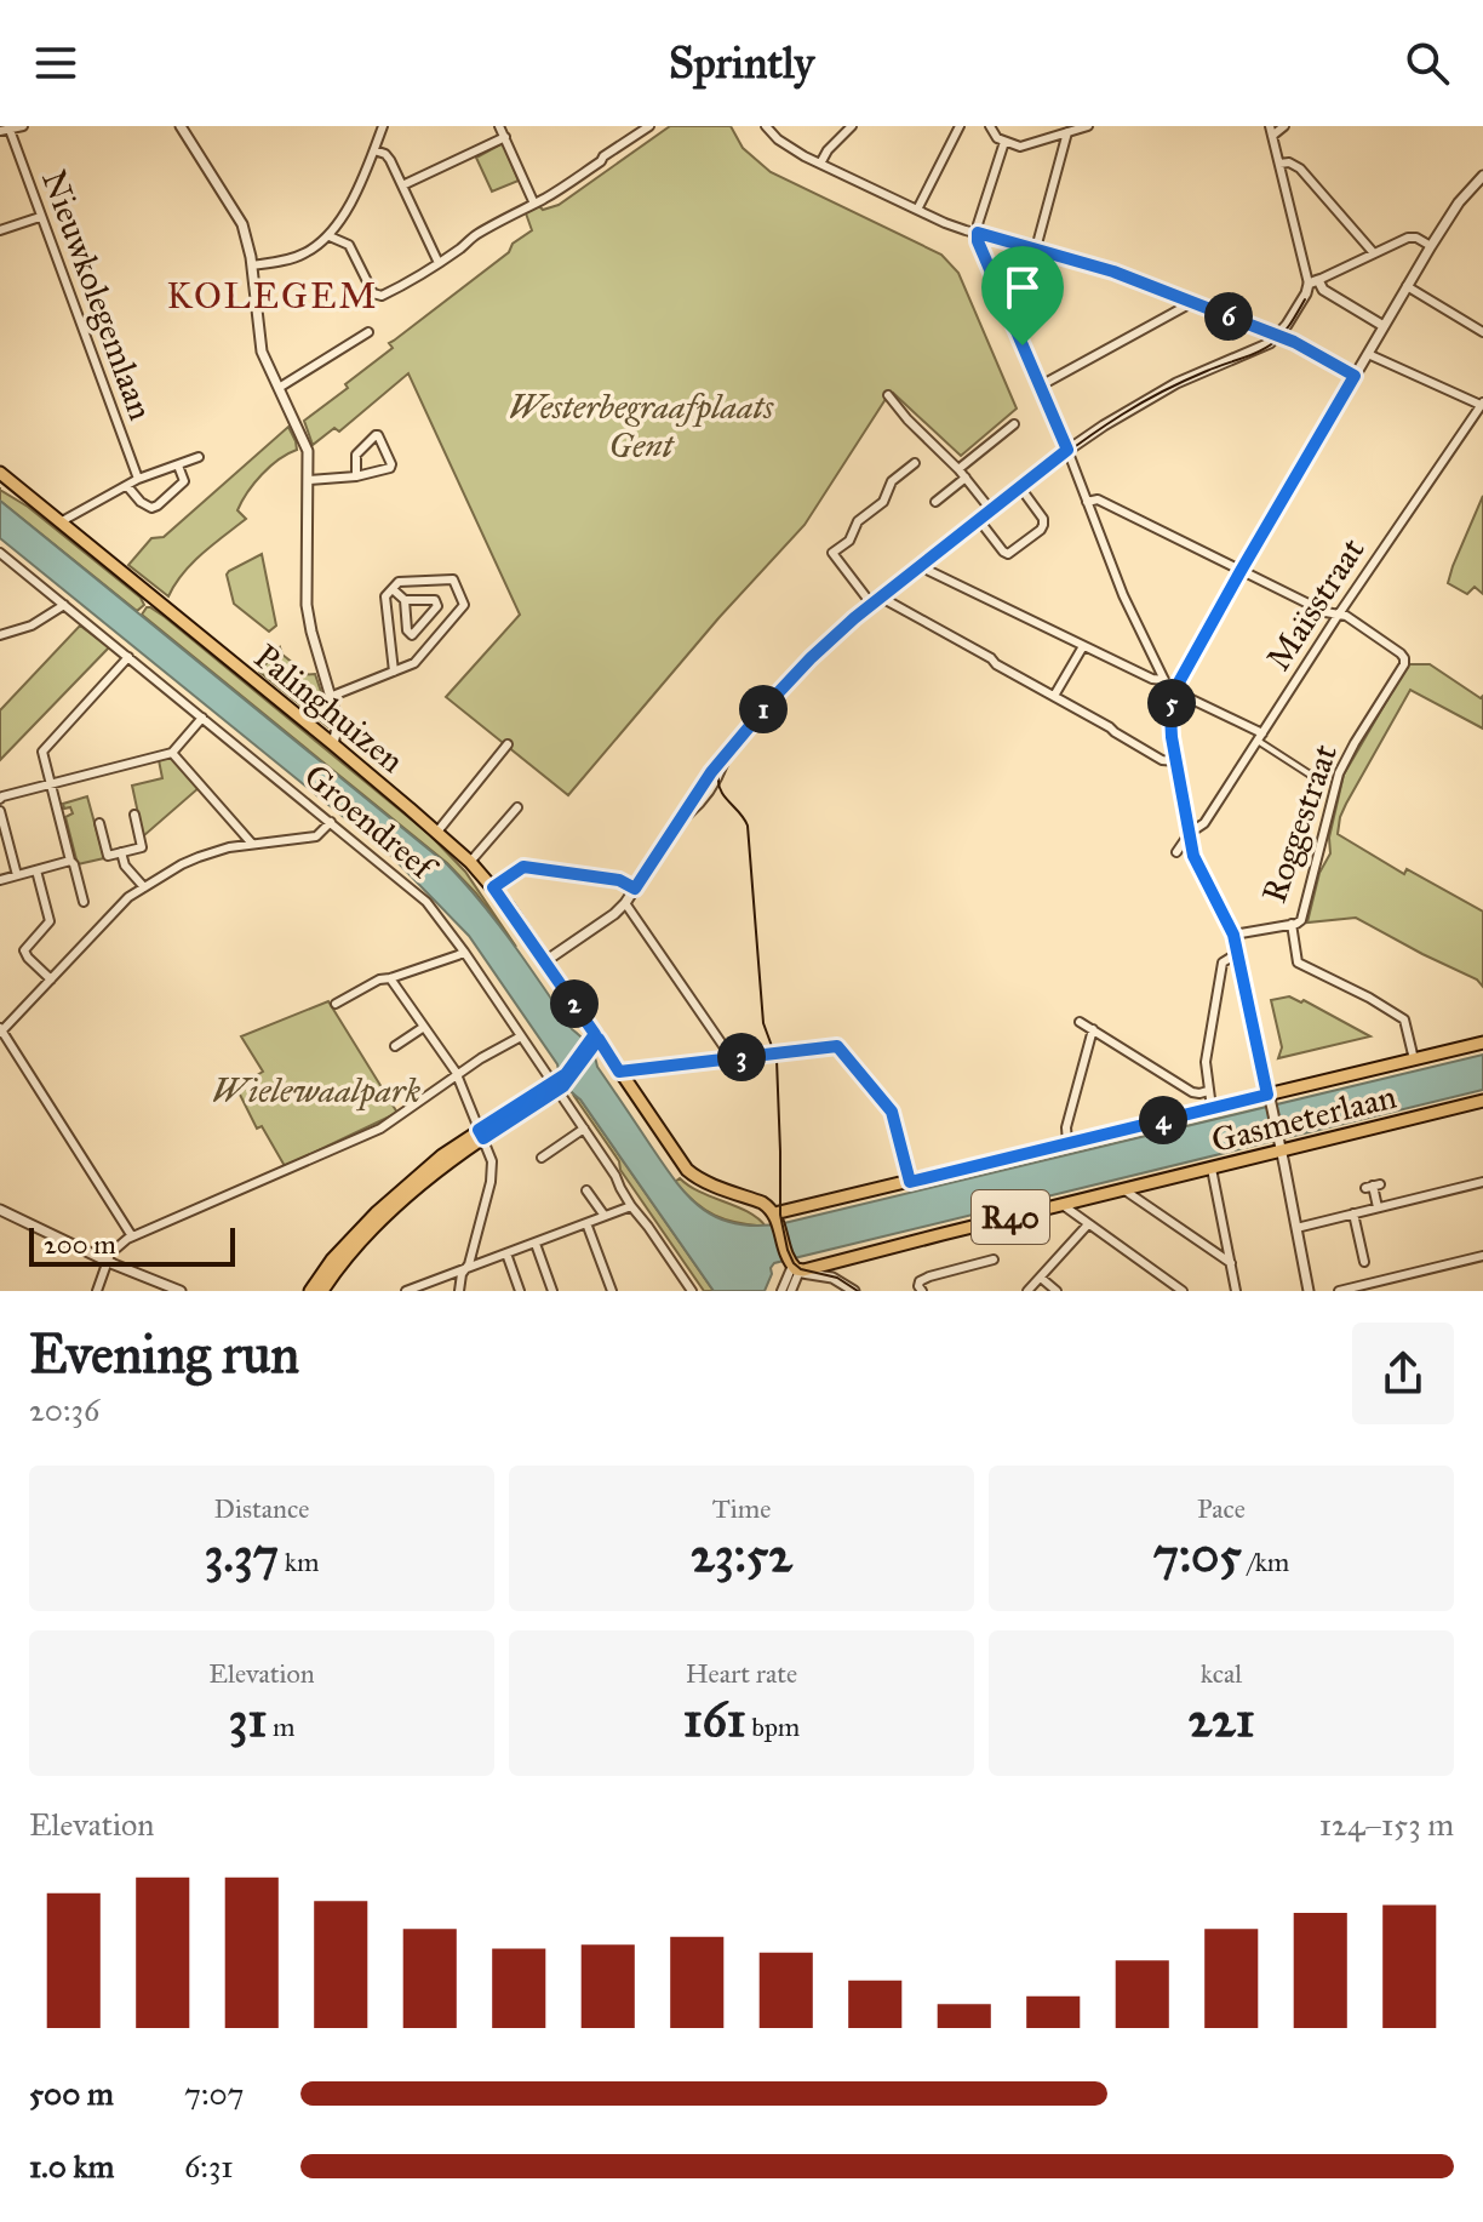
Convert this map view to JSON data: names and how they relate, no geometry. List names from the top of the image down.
{
  "streets": {
    "main road": ["Palinghuizen", "Gasmeterlaan", "R40"],
    "street": [
      "Nieuwkolegemlaan",
      "Maïsstraat",
      "Groendreef",
      "Roggestraat"
    ]
  },
  "crossings": [
    ["Maïsstraat", "Roggestraat"]
  ],
  "districts": ["KOLEGEM"],
  "parks": ["Westerbegraafplaats Gent", "Wielewaalpark"],
  "scale_bar": "200 m",
  "page": {
    "header": "Sprintly",
    "pins": [
      "6",
      "5",
      "1",
      "2",
      "3",
      "4"
    ],
    "scale": "200 m",
    "heading": ["Evening run", "20:36"],
    "stats": [
      ["Distance", "3.37 km"],
      ["Time", "23:52"],
      ["Pace", "7:05 /km"],
      ["Elevation", "31 m"],
      ["Heart rate", "161 bpm"],
      ["kcal", "221"]
    ],
    "chart": ["Elevation", "124–153 m"],
    "list": [
      {
        "name": "500 m",
        "note": "7:07"
      },
      {
        "name": "1.0 km",
        "note": "6:31"
      }
    ]
  }
}
